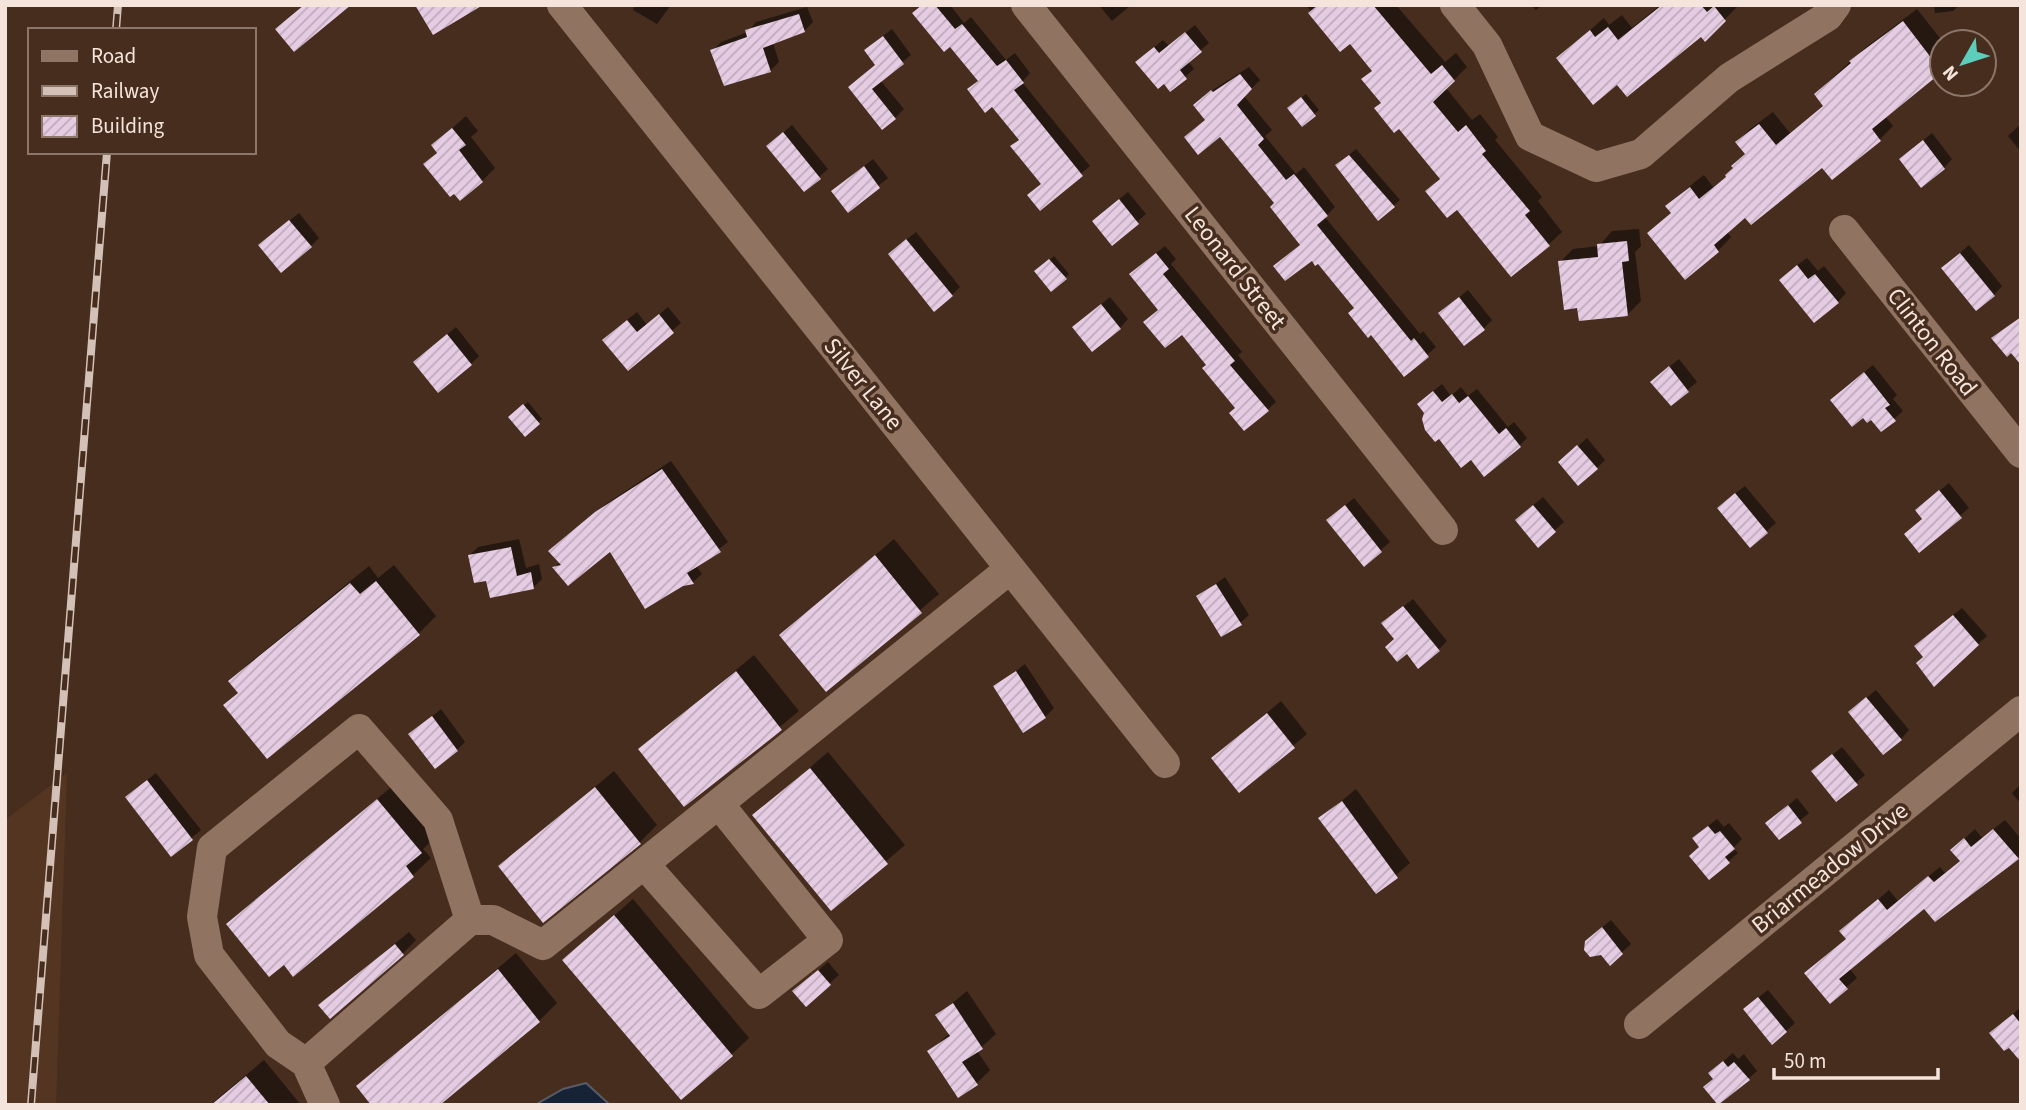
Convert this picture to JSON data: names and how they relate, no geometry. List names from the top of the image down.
{
  "streets": {
    "street": [
      "Leonard Street",
      "Clinton Road",
      "Silver Lane",
      "Briarmeadow Drive"
    ]
  },
  "legend": ["Road", "Railway", "Building"],
  "scale_bar": "50 m",
  "north": "bottom left"
}
